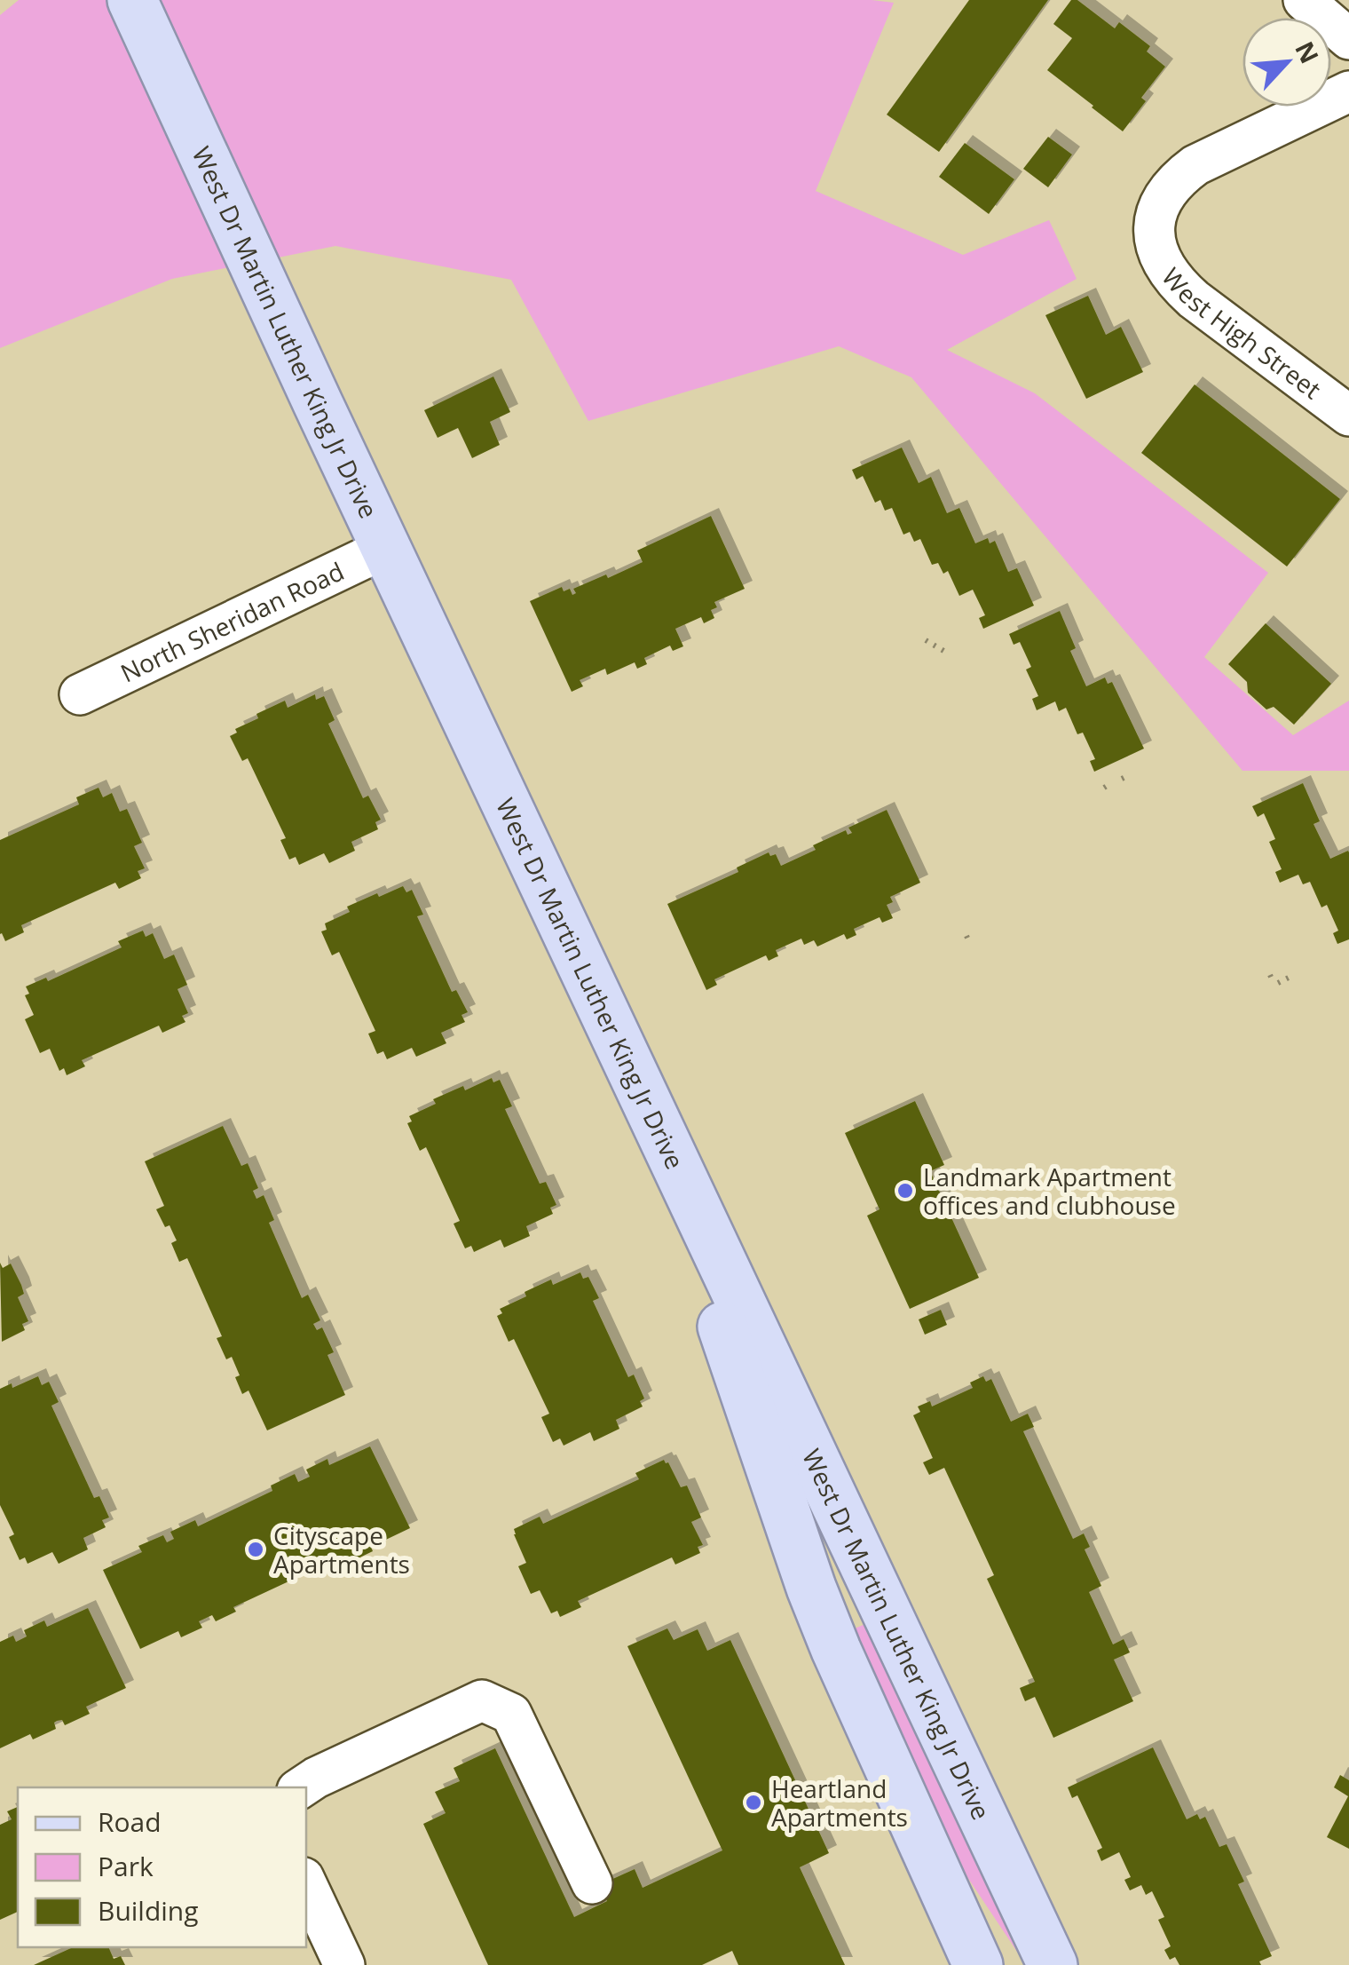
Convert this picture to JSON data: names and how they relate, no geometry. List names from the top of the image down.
{
  "streets": {
    "main road": ["West Dr Martin Luther King Jr Drive"],
    "street": ["West High Street", "North Sheridan Road"]
  },
  "crossings": [
    ["West Dr Martin Luther King Jr Drive", "North Sheridan Road"]
  ],
  "places": ["Landmark Apartment offices and clubhouse", "Cityscape Apartments", "Heartland Apartments"],
  "legend": ["Road", "Park", "Building"],
  "north": "top right"
}
